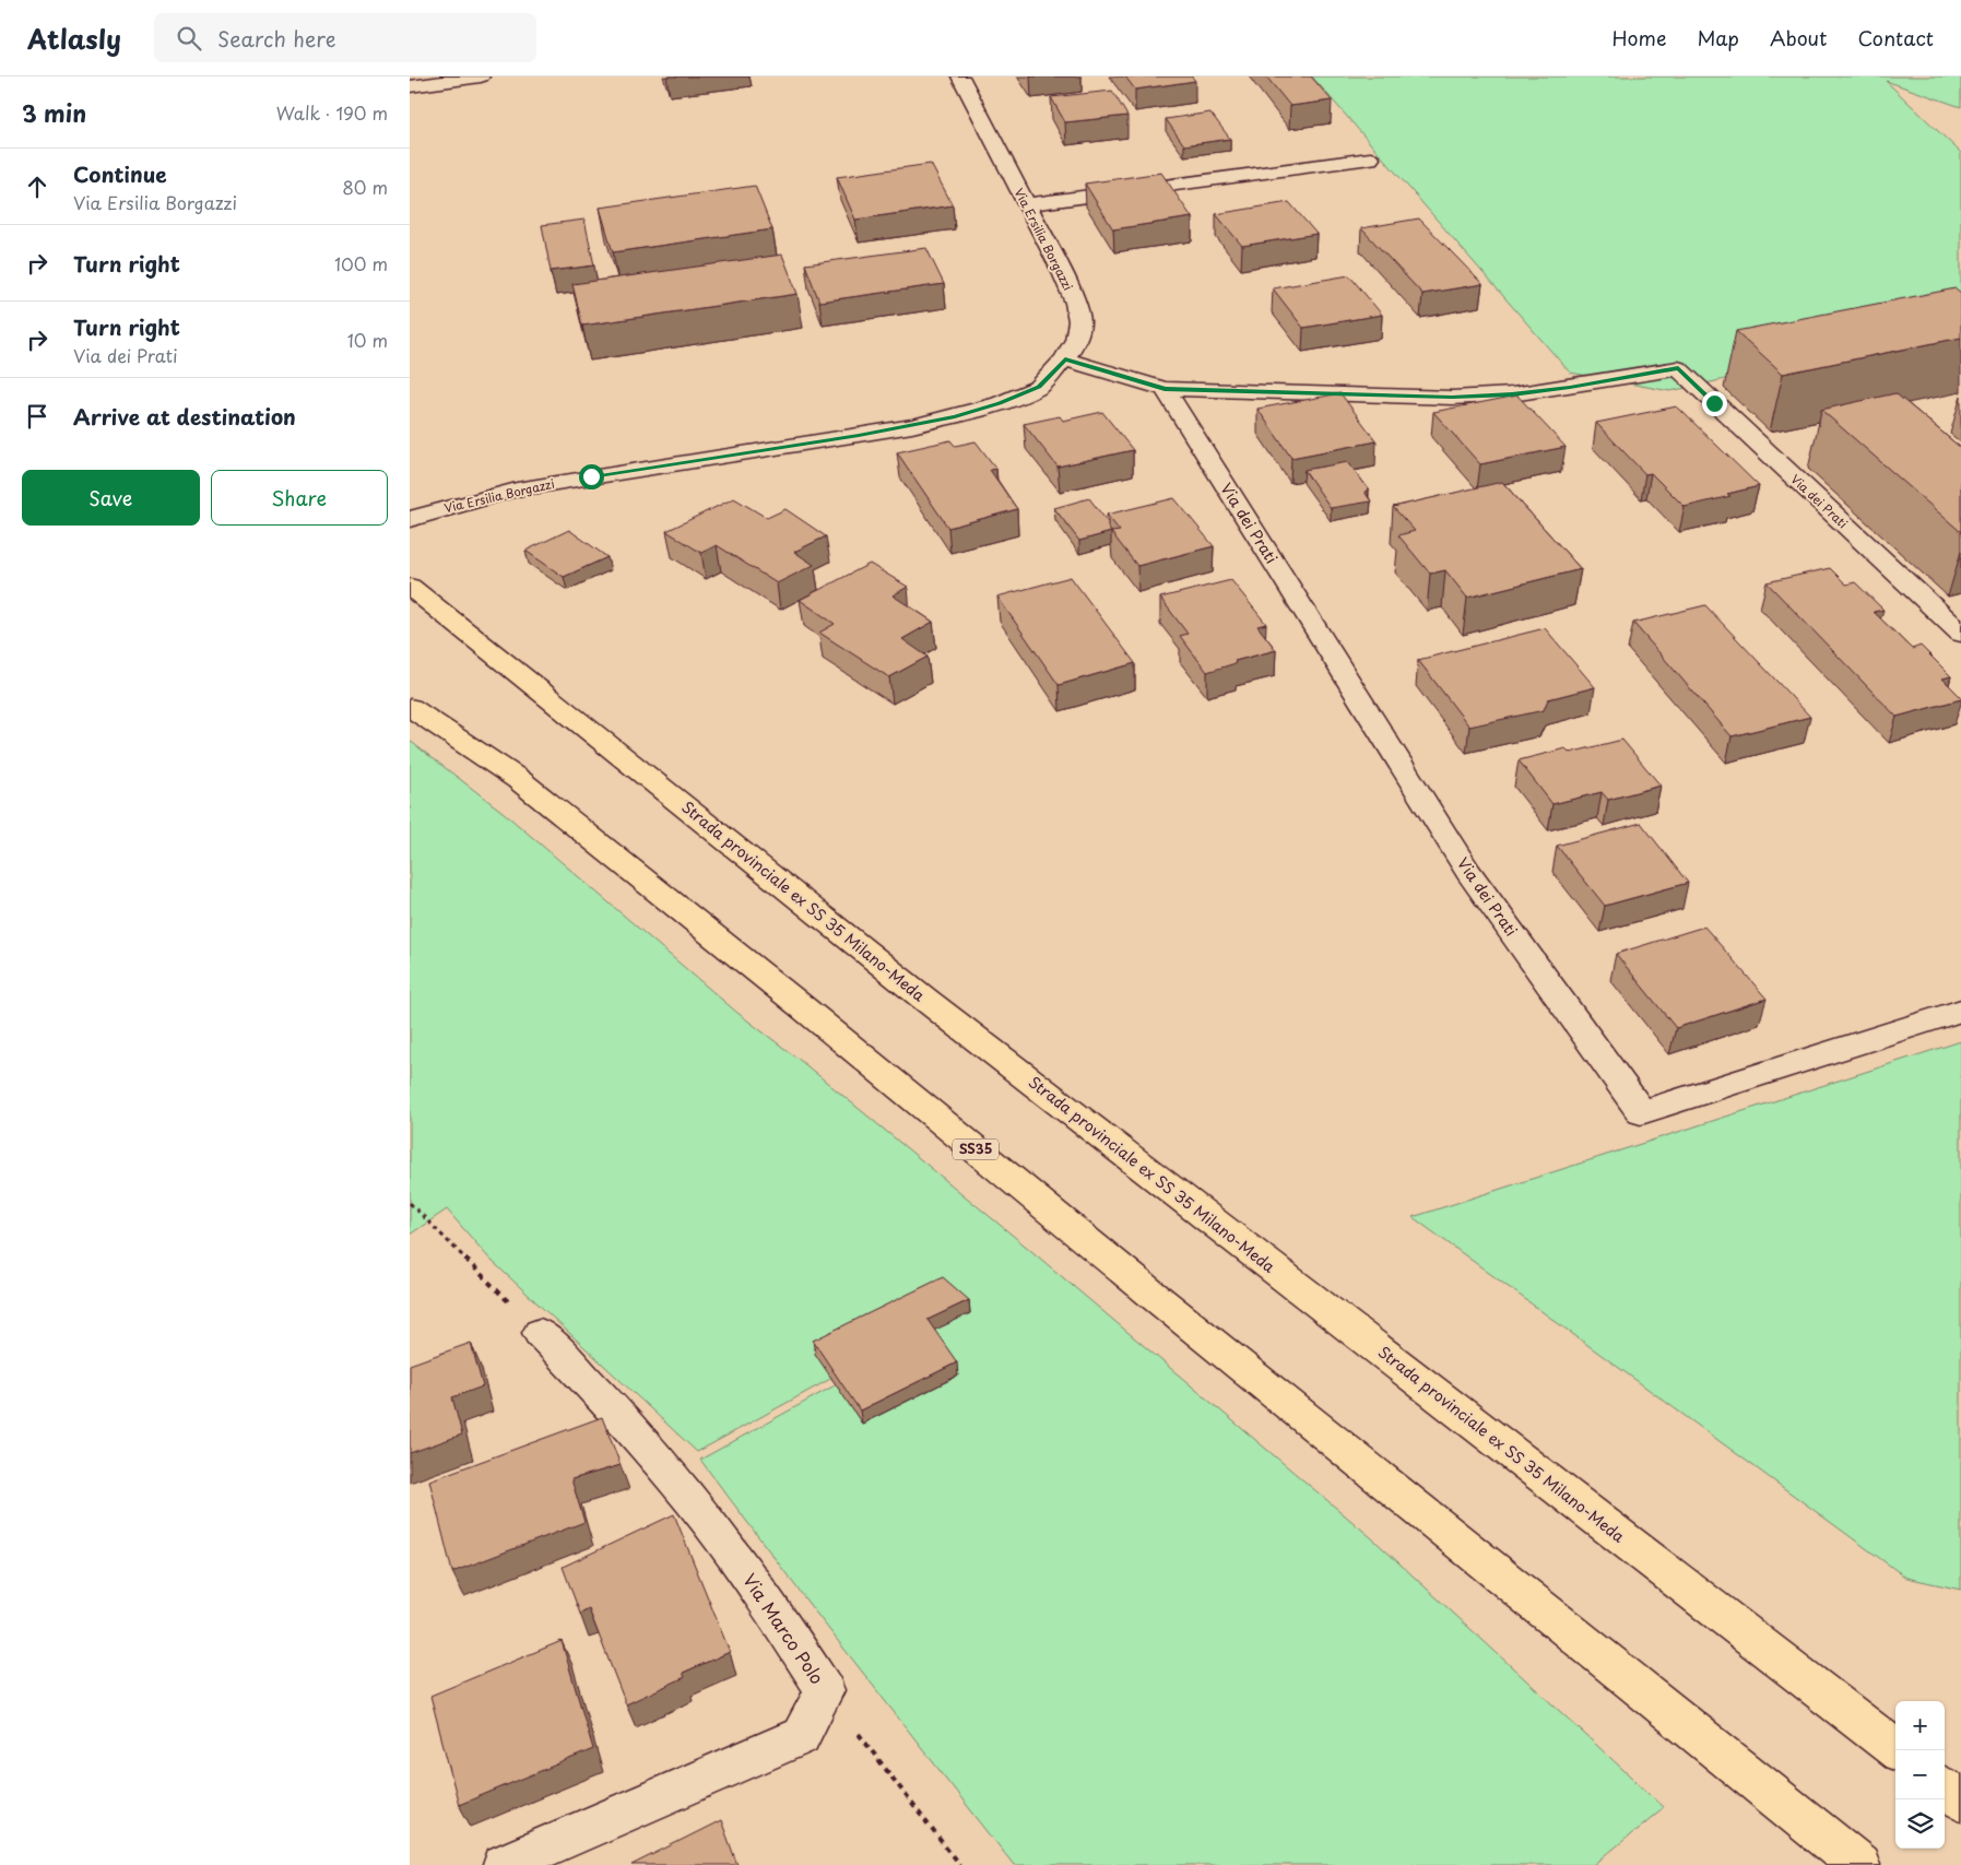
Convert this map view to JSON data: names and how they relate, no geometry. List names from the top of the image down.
{
  "streets": {
    "highway": ["Strada provinciale ex SS 35 Milano-Meda", "SS35"],
    "street": ["Via Ersilia Borgazzi", "Via dei Prati", "Via Marco Polo"]
  },
  "page": {
    "header": "Atlasly",
    "search": "Search here",
    "nav": [
      "Home",
      "Map",
      "About",
      "Contact"
    ],
    "heading": ["3 min", "Walk · 190 m"],
    "list": [
      ["Continue", "Via Ersilia Borgazzi", "80 m"],
      ["Turn right", "100 m"],
      ["Turn right", "Via dei Prati", "10 m"],
      "Arrive at destination"
    ],
    "buttons": ["Save", "Share"],
    "map_buttons": ["+", "−"]
  }
}
